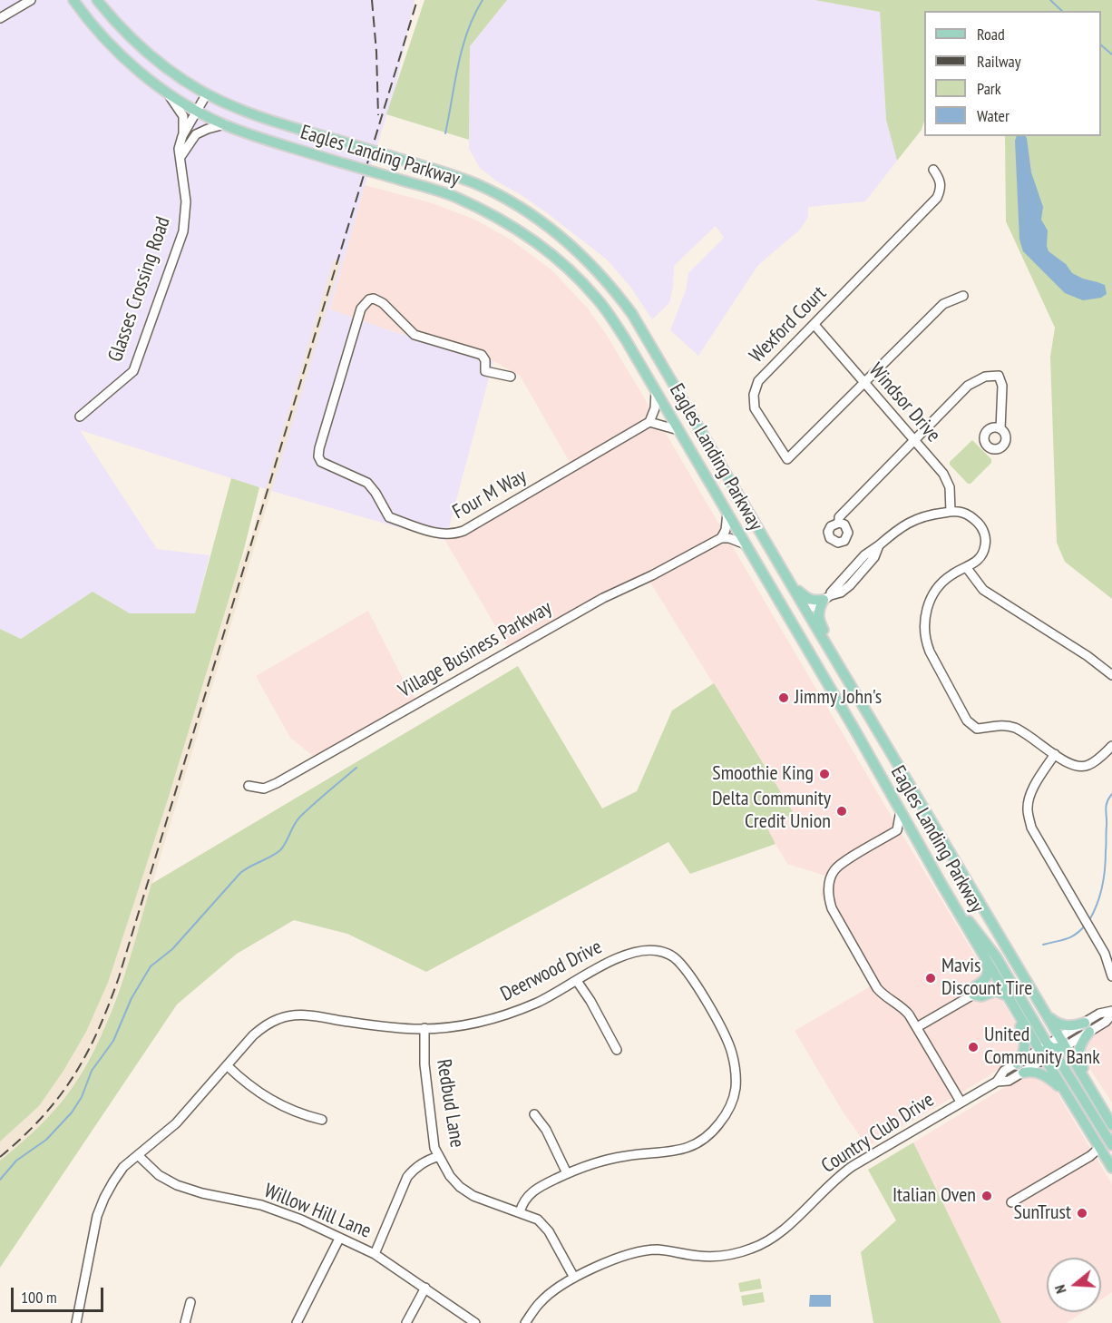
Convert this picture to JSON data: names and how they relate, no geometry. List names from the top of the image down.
{
  "streets": {
    "main road": ["Eagles Landing Parkway"],
    "street": [
      "Glasses Crossing Road",
      "Wexford Court",
      "Windsor Drive",
      "Four M Way",
      "Village Business Parkway",
      "Deerwood Drive",
      "Redbud Lane",
      "Country Club Drive",
      "Willow Hill Lane"
    ]
  },
  "crossings": [
    ["Eagles Landing Parkway", "Glasses Crossing Road"],
    ["Eagles Landing Parkway", "Country Club Drive"],
    ["Wexford Court", "Windsor Drive"],
    ["Deerwood Drive", "Redbud Lane"],
    ["Deerwood Drive", "Willow Hill Lane"],
    ["Redbud Lane", "Country Club Drive"]
  ],
  "places": [
    "Jimmy John's",
    "Smoothie King",
    "Delta Community Credit Union",
    "Mavis Discount Tire",
    "United Community Bank",
    "Italian Oven",
    "SunTrust"
  ],
  "legend": [
    "Road",
    "Railway",
    "Park",
    "Water"
  ],
  "scale_bar": "100 m",
  "north": "left"
}
